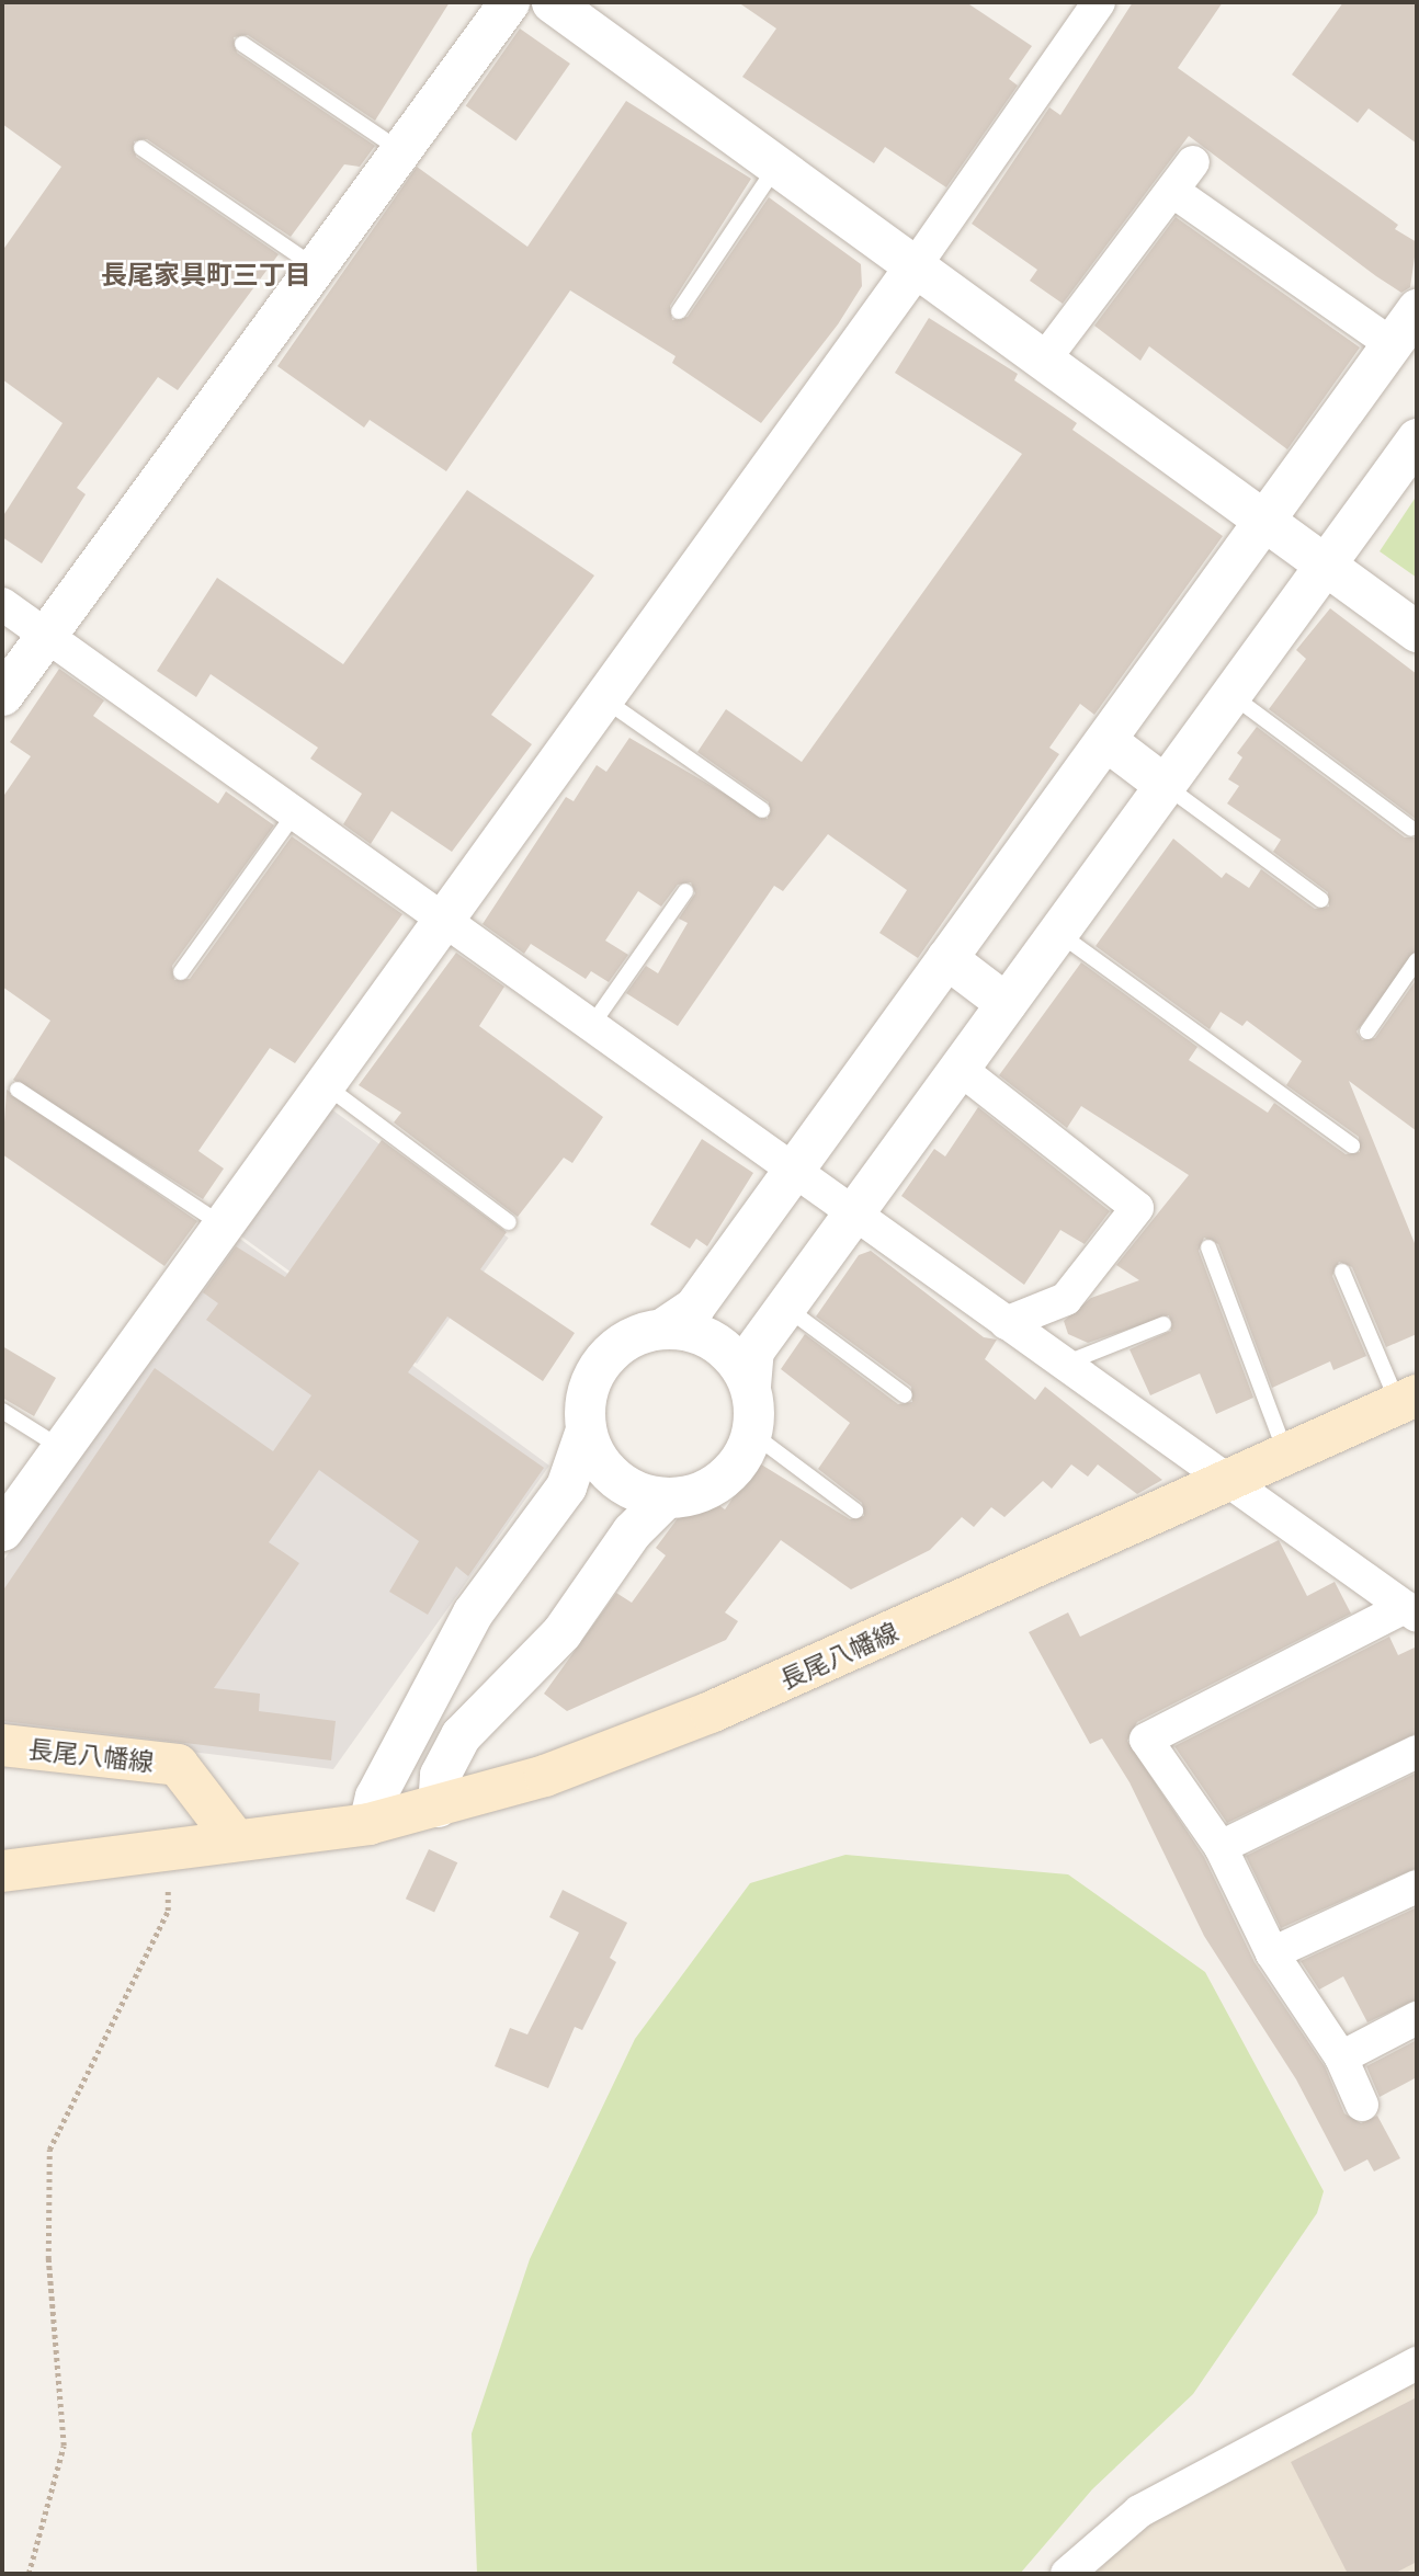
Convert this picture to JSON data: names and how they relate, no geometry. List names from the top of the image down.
{
  "streets": {
    "main road": ["長尾八幡線"]
  },
  "districts": ["長尾家具町三丁目"]
}
